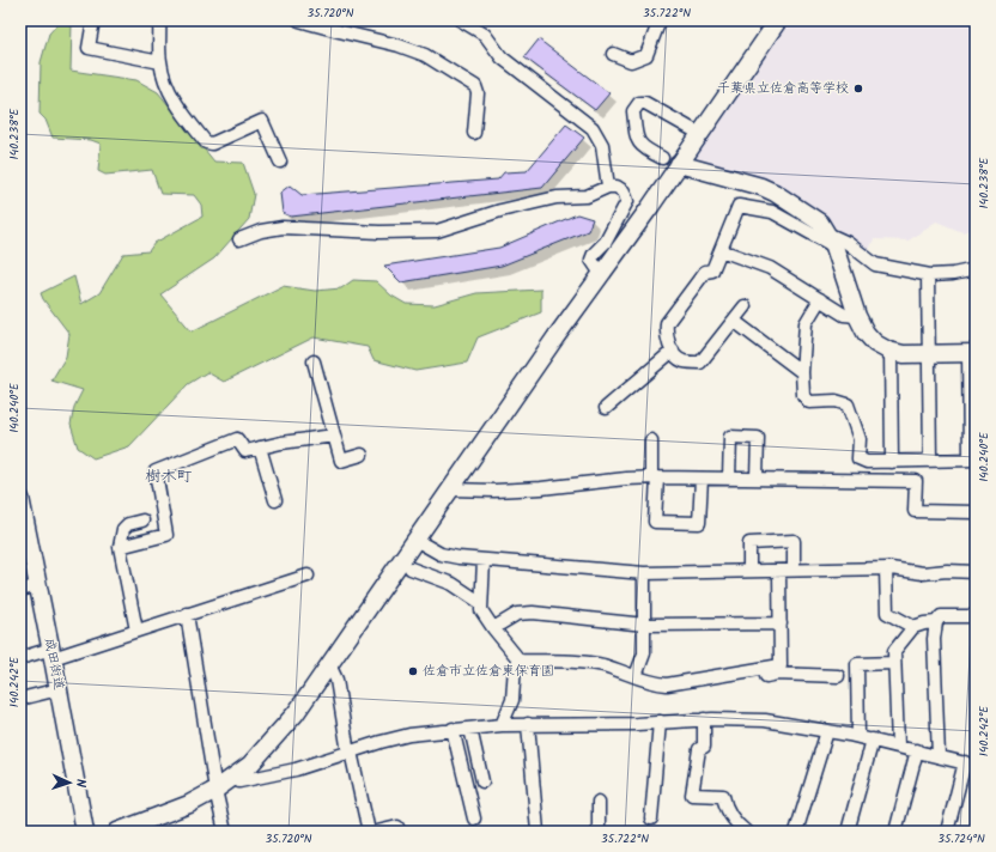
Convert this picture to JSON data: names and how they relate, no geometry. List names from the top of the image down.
{
  "streets": {
    "street": ["成田街道"]
  },
  "districts": ["樹木町"],
  "places": ["千葉県立佐倉高等学校", "佐倉市立佐倉東保育園"],
  "north": "right",
  "coordinates": [
    "35.720°N",
    "35.722°N",
    "140.238°E",
    "140.240°E",
    "140.242°E",
    "35.724°N"
  ]
}
